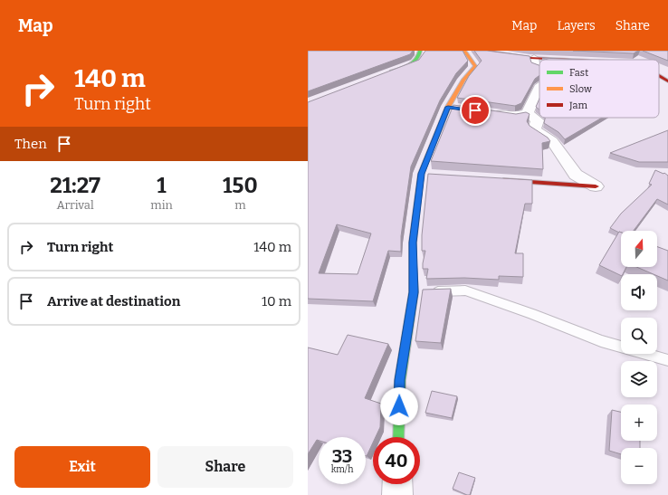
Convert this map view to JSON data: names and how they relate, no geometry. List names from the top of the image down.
{
  "legend": ["Fast", "Slow", "Jam"],
  "north": "top",
  "page": {
    "header": "Map",
    "nav": ["Map", "Layers", "Share"],
    "turn": ["140 m", "Turn right"],
    "then": "Then",
    "eta": [
      "21:27",
      "Arrival",
      "1",
      "min",
      "150",
      "m"
    ],
    "list": [
      {
        "name": "Turn right",
        "value": "140 m"
      },
      {
        "name": "Arrive at destination",
        "value": "10 m"
      }
    ],
    "map_buttons": ["+", "−"],
    "speed": "33 km/h",
    "limit": "40",
    "buttons": ["Exit", "Share"]
  }
}
